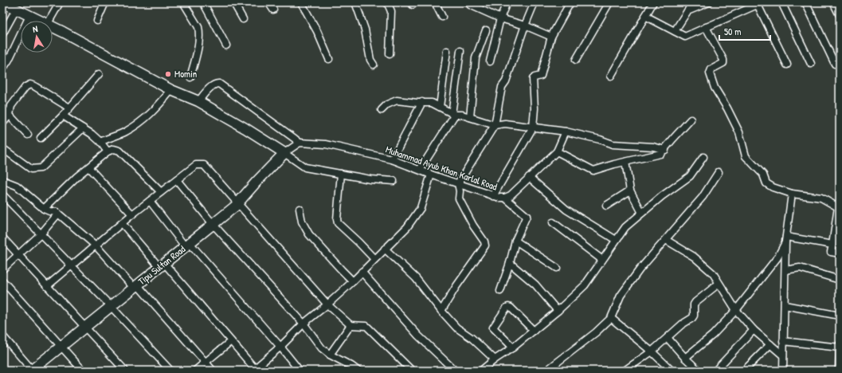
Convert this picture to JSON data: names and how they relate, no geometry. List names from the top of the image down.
{
  "streets": {
    "main road": ["Tipu Sultan Road"],
    "street": ["Muhammad Ayub Khan Karlal Road"]
  },
  "places": ["Momin"],
  "scale_bar": "50 m",
  "north": "top"
}
